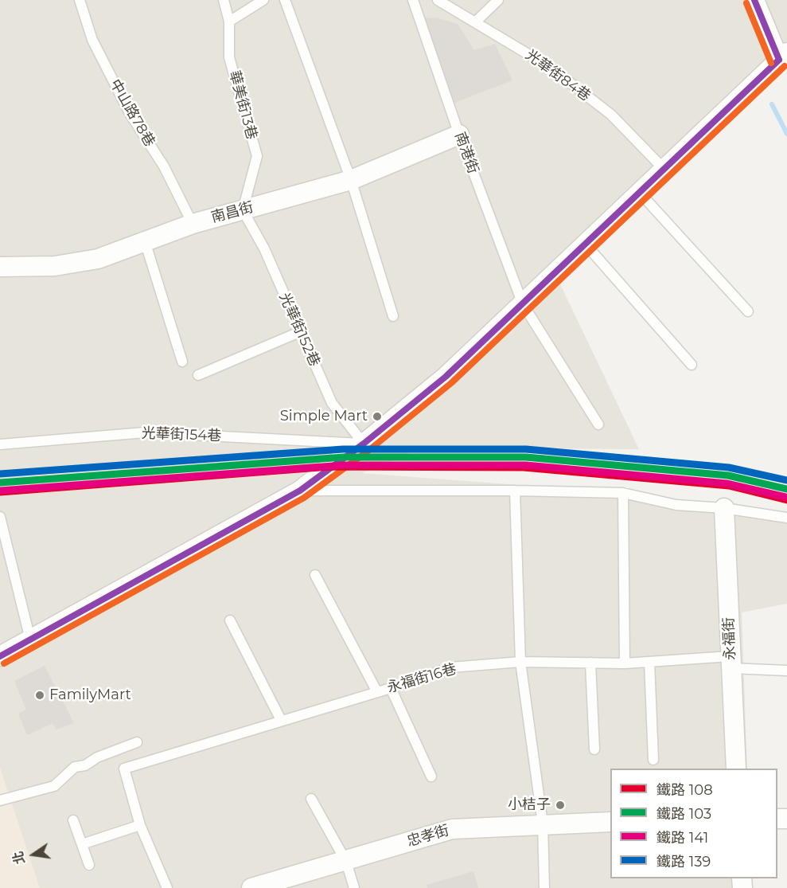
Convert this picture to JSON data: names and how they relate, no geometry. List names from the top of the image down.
{
  "streets": {
    "street": ["南昌街", "永福街", "忠孝街"],
    "lane": [
      "光華街84巷",
      "華美街13巷",
      "中山路78巷",
      "南港街",
      "光華街152巷",
      "光華街154巷",
      "永福街16巷"
    ]
  },
  "crossings": [
    ["華美街13巷", "南昌街"],
    ["華美街13巷", "光華街152巷"],
    ["中山路78巷", "南昌街"],
    ["南港街", "南昌街"],
    ["南昌街", "光華街152巷"],
    ["光華街152巷", "光華街154巷"],
    ["永福街", "永福街16巷"]
  ],
  "places": ["Simple Mart", "FamilyMart", "小桔子"],
  "lines": [
    "rail line 139",
    "rail line 103",
    "rail line 141",
    "rail line 108"
  ],
  "legend": [
    "鐵路 108",
    "鐵路 103",
    "鐵路 141",
    "鐵路 139"
  ],
  "north": "left"
}
